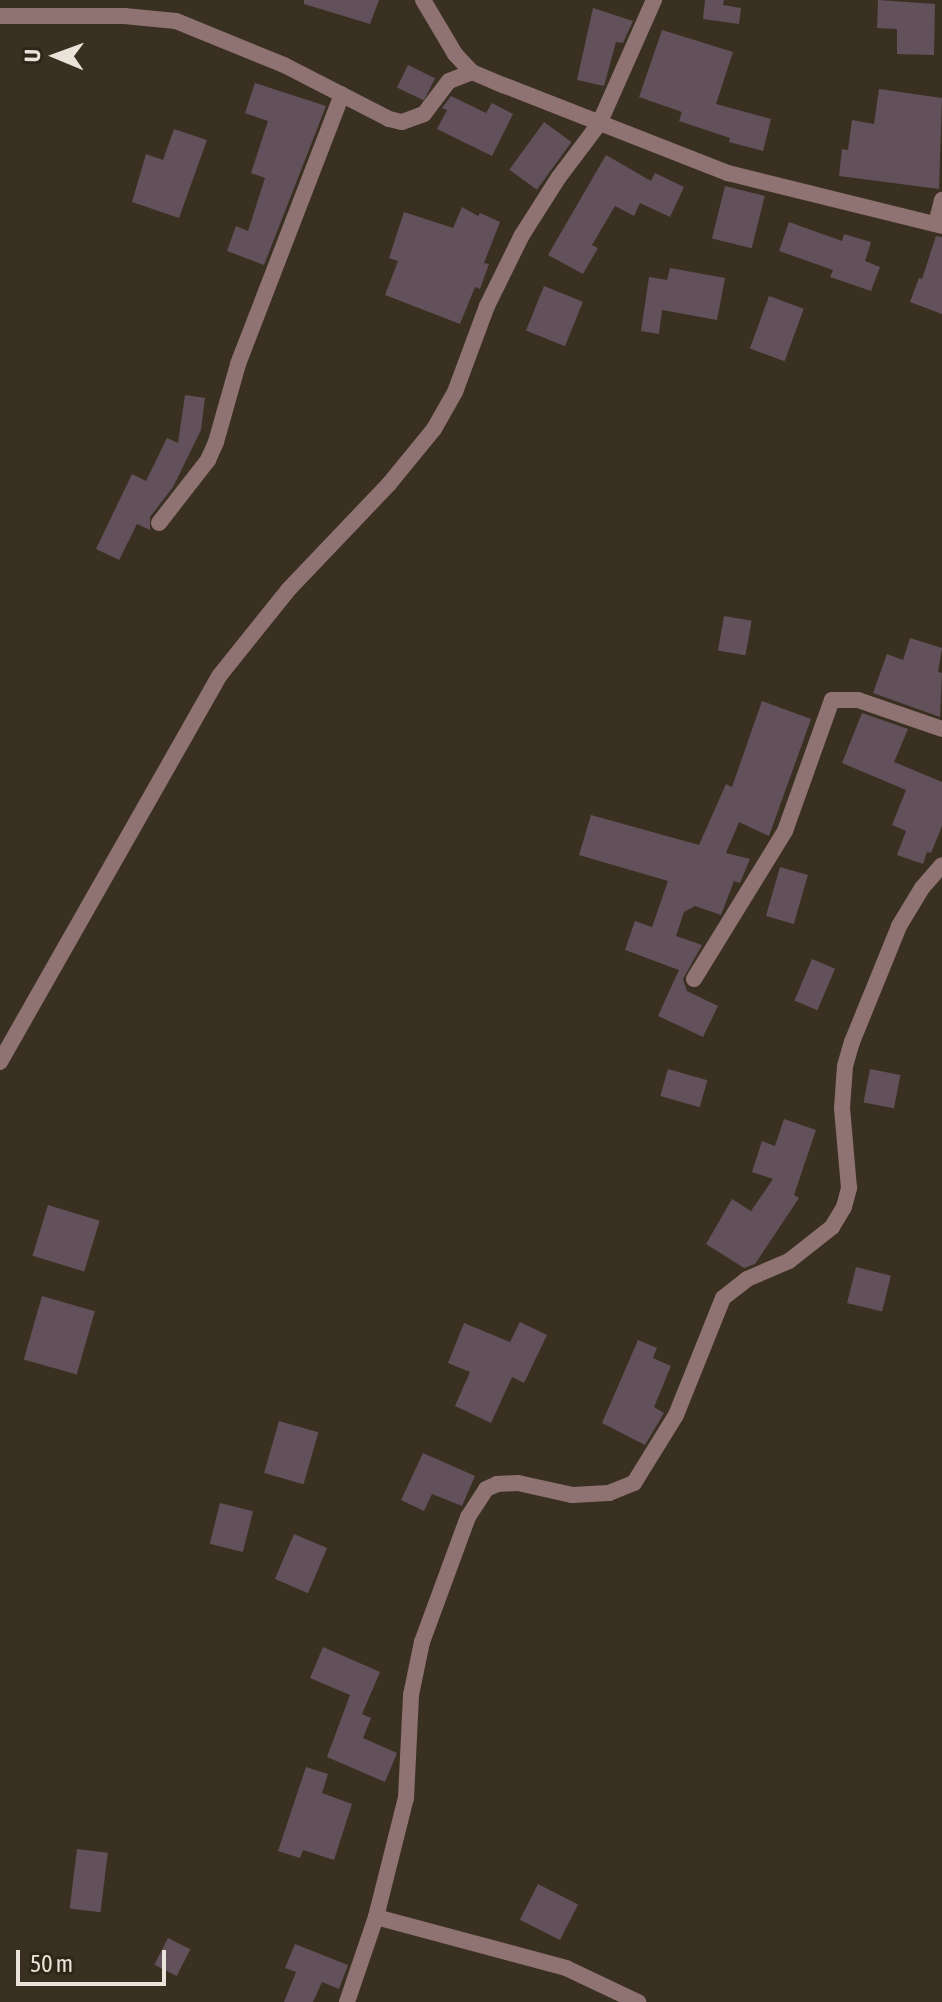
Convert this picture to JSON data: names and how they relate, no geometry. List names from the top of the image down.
{
  "scale_bar": "50 m",
  "north": "left"
}
